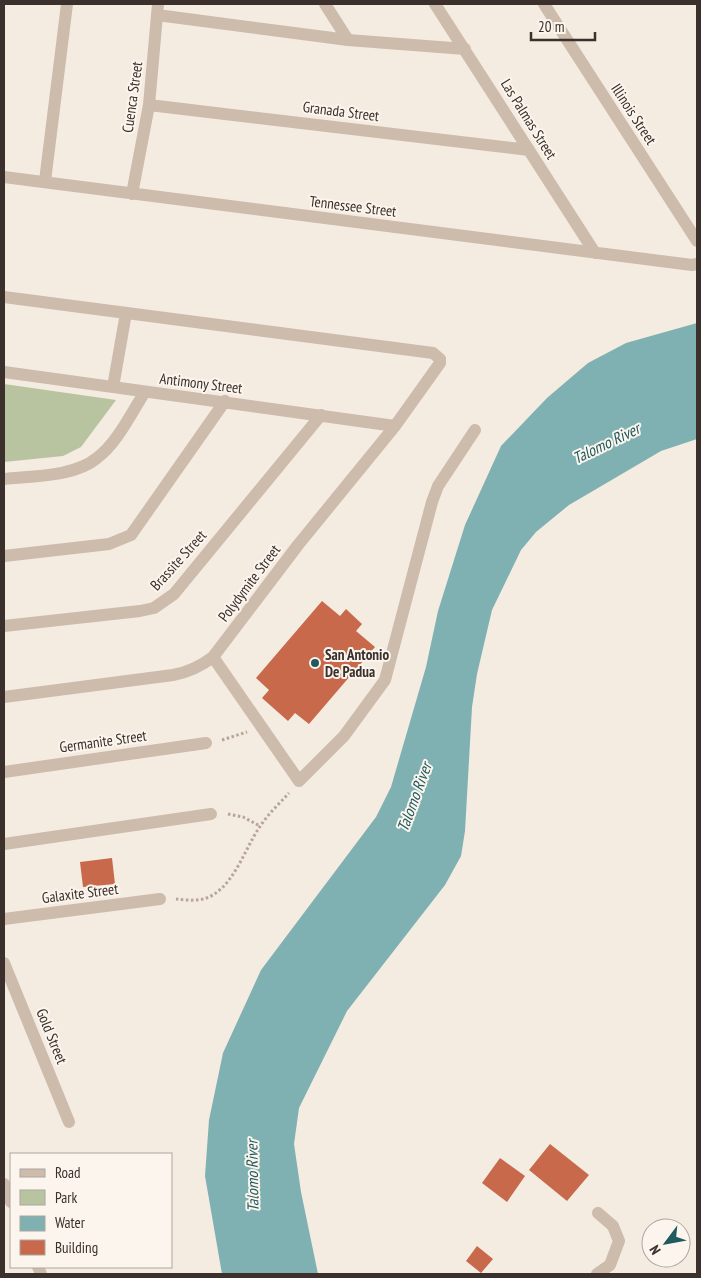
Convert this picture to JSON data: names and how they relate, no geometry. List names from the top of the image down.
{
  "streets": {
    "street": [
      "Cuenca Street",
      "Granada Street",
      "Illinois Street",
      "Las Palmas Street",
      "Tennessee Street",
      "Antimony Street",
      "Brassite Street",
      "Polydymite Street",
      "Germanite Street",
      "Galaxite Street",
      "Gold Street"
    ]
  },
  "crossings": [
    ["Cuenca Street", "Granada Street"],
    ["Cuenca Street", "Tennessee Street"],
    ["Granada Street", "Las Palmas Street"],
    ["Las Palmas Street", "Tennessee Street"],
    ["Antimony Street", "Brassite Street"],
    ["Antimony Street", "Polydymite Street"]
  ],
  "water": ["Talomo River"],
  "places": ["San Antonio De Padua"],
  "legend": [
    "Road",
    "Park",
    "Water",
    "Building"
  ],
  "scale_bar": "20 m",
  "north": "bottom left"
}
